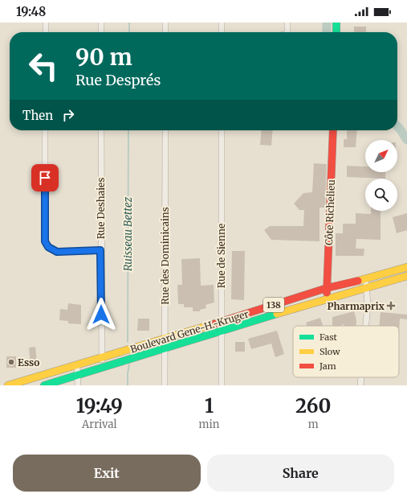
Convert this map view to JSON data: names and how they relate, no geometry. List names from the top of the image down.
{
  "streets": {
    "main road": ["Côte Richelieu", "138", "Boulevard Gene-H.-Kruger"],
    "street": ["Rue Deshaies", "Rue des Dominicains", "Rue de Sienne"]
  },
  "crossings": [
    ["Rue Deshaies", "Boulevard Gene-H.-Kruger"],
    ["Côte Richelieu", "Boulevard Gene-H.-Kruger"],
    ["Rue des Dominicains", "Boulevard Gene-H.-Kruger"],
    ["Rue de Sienne", "Boulevard Gene-H.-Kruger"]
  ],
  "water": ["Ruisseau Bettez"],
  "places": {
    "health": ["Pharmaprix"],
    "other": ["Esso"]
  },
  "legend": ["Fast", "Slow", "Jam"],
  "north": "top right",
  "page": {
    "status": "19:48",
    "turn": ["90 m", "Rue Després"],
    "then": "Then",
    "eta": [
      "19:49",
      "Arrival",
      "1",
      "min",
      "260",
      "m"
    ],
    "buttons": ["Exit", "Share"]
  }
}
